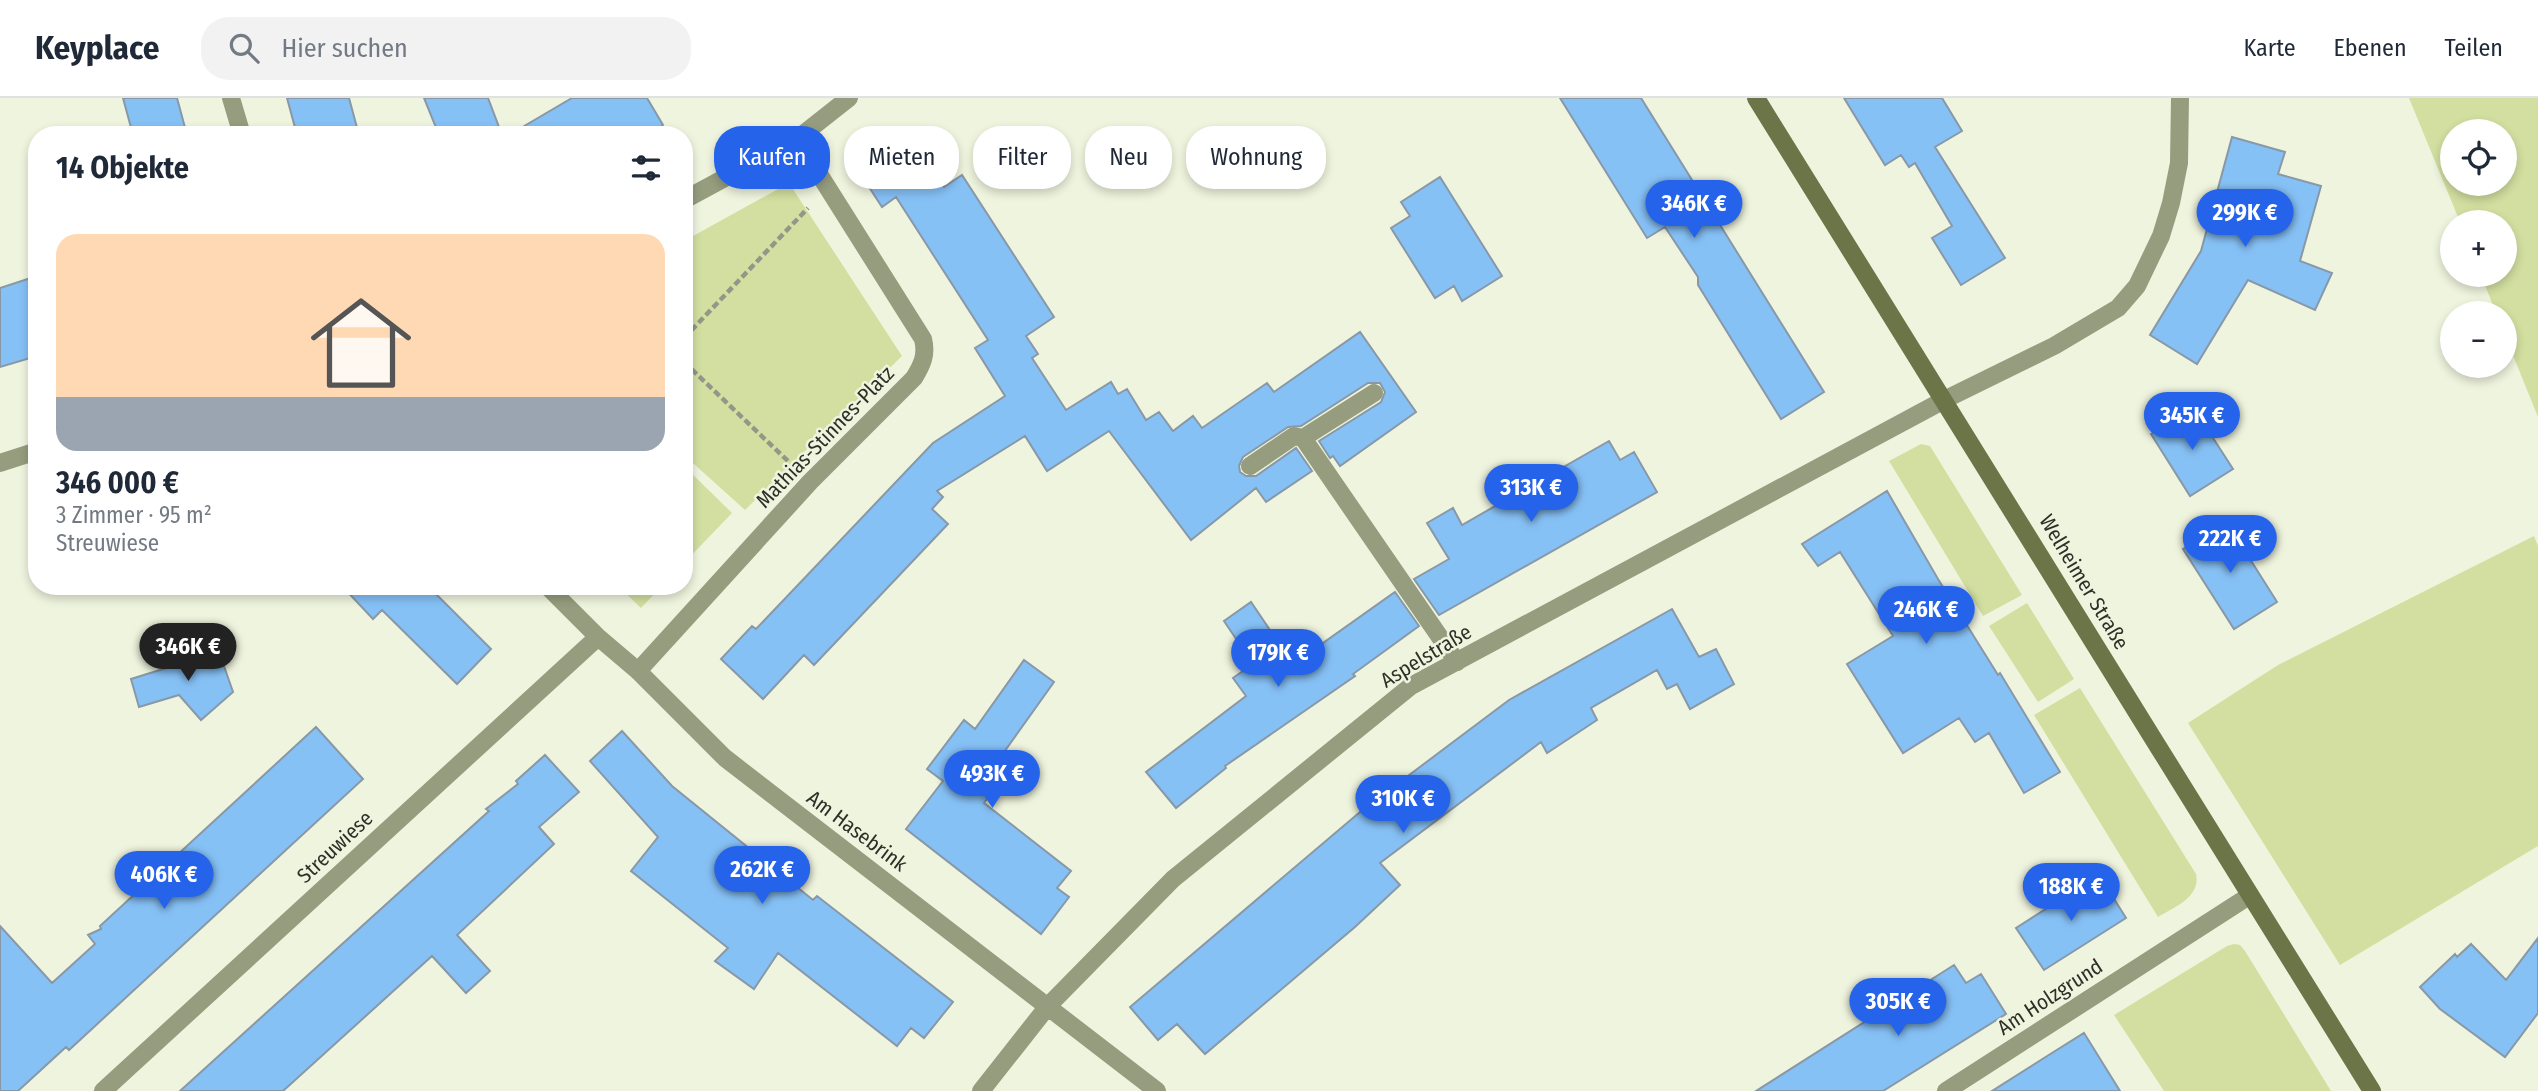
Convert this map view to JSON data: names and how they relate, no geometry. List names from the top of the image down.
{
  "streets": {
    "street": [
      "Mathias-Stinnes-Platz",
      "Welheimer Straße",
      "Aspelstraße",
      "Am Hasebrink",
      "Streuwiese",
      "Am Holzgrund"
    ]
  },
  "crossings": [
    ["Mathias-Stinnes-Platz", "Am Hasebrink"],
    ["Welheimer Straße", "Aspelstraße"],
    ["Welheimer Straße", "Am Holzgrund"],
    ["Aspelstraße", "Am Hasebrink"],
    ["Am Hasebrink", "Streuwiese"]
  ],
  "page": {
    "header": "Keyplace",
    "search": "Hier suchen",
    "nav": ["Karte", "Ebenen", "Teilen"],
    "map_buttons": ["+", "−"],
    "chip": [
      "Kaufen",
      "Mieten",
      "Filter",
      "Neu",
      "Wohnung"
    ],
    "heading": "14 Objekte",
    "price": [
      "346K €",
      "299K €",
      "345K €",
      "313K €",
      "222K €",
      "246K €",
      "346K €",
      "179K €",
      "493K €",
      "310K €",
      "262K €",
      "406K €",
      "188K €",
      "305K €"
    ],
    "list": [
      {
        "name": "346 000 €",
        "note": "3 Zimmer · 95 m² · Streuwiese"
      }
    ]
  }
}
